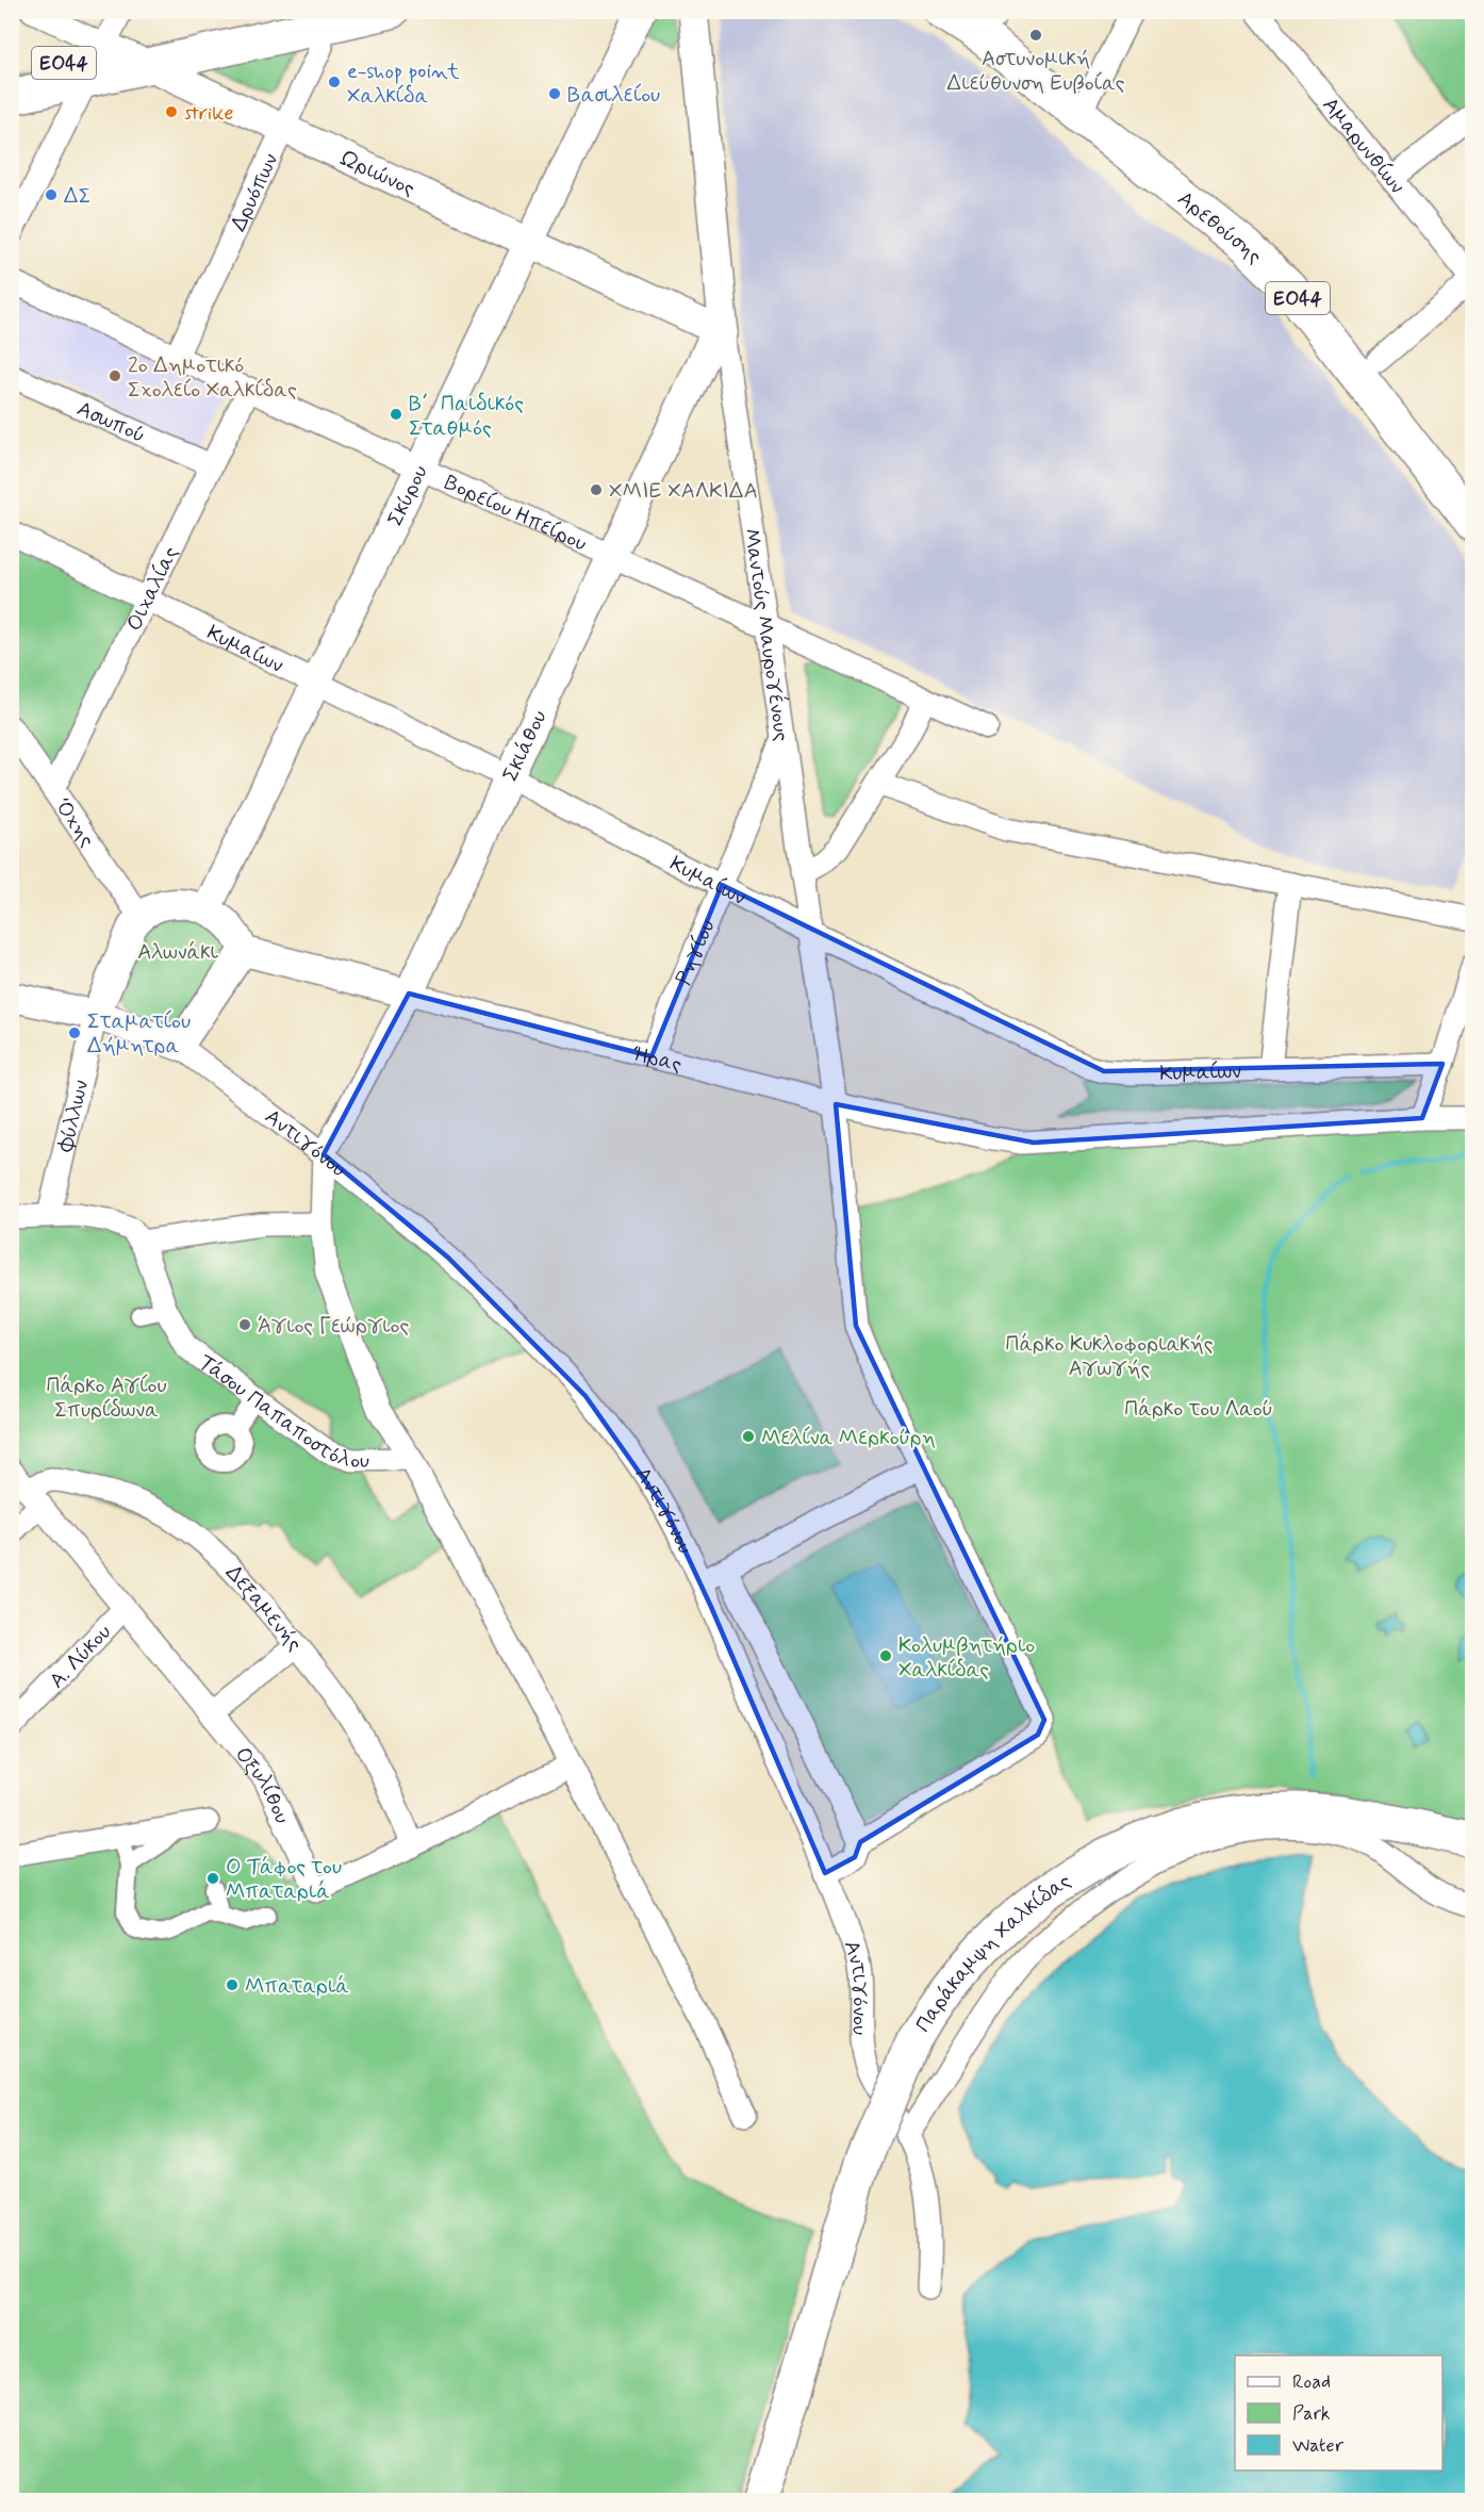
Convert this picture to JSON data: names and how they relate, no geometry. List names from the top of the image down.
{
  "streets": {
    "main road": ["ΕΟ44", "Αρεθούσης", "Παράκαμψη Χαλκίδας"],
    "street": [
      "Αμαρυνθίων",
      "Ωριώνος",
      "Δρυόπων",
      "Ασωπού",
      "Σκύρου",
      "Βορείου Ηπείρου",
      "Οιχαλίας",
      "Μαντούς Μαυρογένους",
      "Κυμαίων",
      "Σκιάθου",
      "Όχης",
      "Ρηγίου",
      "Ήρας",
      "Φύλλων",
      "Αντιγόνου",
      "Τάσου Παπαποστόλου",
      "Δεξαμενής",
      "Α. Λύκου",
      "Οξυλίθου"
    ]
  },
  "crossings": [
    ["ΕΟ44", "Ωριώνος"],
    ["ΕΟ44", "Δρυόπων"],
    ["Ωριώνος", "Δρυόπων"],
    ["Ωριώνος", "Σκύρου"],
    ["Ωριώνος", "Μαντούς Μαυρογένους"],
    ["Ωριώνος", "Σκιάθου"],
    ["Δρυόπων", "Βορείου Ηπείρου"],
    ["Ασωπού", "Οιχαλίας"],
    ["Σκύρου", "Βορείου Ηπείρου"],
    ["Σκύρου", "Κυμαίων"],
    ["Βορείου Ηπείρου", "Οιχαλίας"],
    ["Βορείου Ηπείρου", "Μαντούς Μαυρογένους"],
    ["Βορείου Ηπείρου", "Σκιάθου"],
    ["Οιχαλίας", "Κυμαίων"],
    ["Οιχαλίας", "Όχης"],
    ["Μαντούς Μαυρογένους", "Κυμαίων"],
    ["Μαντούς Μαυρογένους", "Σκιάθου"],
    ["Μαντούς Μαυρογένους", "Ρηγίου"],
    ["Μαντούς Μαυρογένους", "Ήρας"],
    ["Κυμαίων", "Σκιάθου"],
    ["Κυμαίων", "Ρηγίου"],
    ["Σκιάθου", "Ήρας"],
    ["Σκιάθου", "Αντιγόνου"],
    ["Ρηγίου", "Ήρας"],
    ["Δεξαμενής", "Οξυλίθου"],
    ["Α. Λύκου", "Οξυλίθου"]
  ],
  "parks": [
    "Αλωνάκι",
    "Πάρκο Κυκλοφοριακής Αγωγής",
    "Πάρκο Αγίου Σπυρίδωνα",
    "Πάρκο του Λαού"
  ],
  "places": [
    "Αστυνομική Διεύθυνση Ευβοίας",
    "e-shop point Χαλκίδα",
    "Βασιλείου",
    "strike",
    "ΔΣ",
    "2ο Δημοτικό Σχολείο Χαλκίδας",
    "Β΄ Παιδικός Σταθμός",
    "ΧΜΙΕ ΧΑΛΚΙΔΑ",
    "Σταματίου Δήμητρα",
    "Άγιος Γεώργιος",
    "Μελίνα Μερκούρη",
    "Κολυμβητήριο Χαλκίδας",
    "Ο Τάφος του Μπαταριά",
    "Μπαταριά"
  ],
  "legend": ["Road", "Park", "Water"]
}
